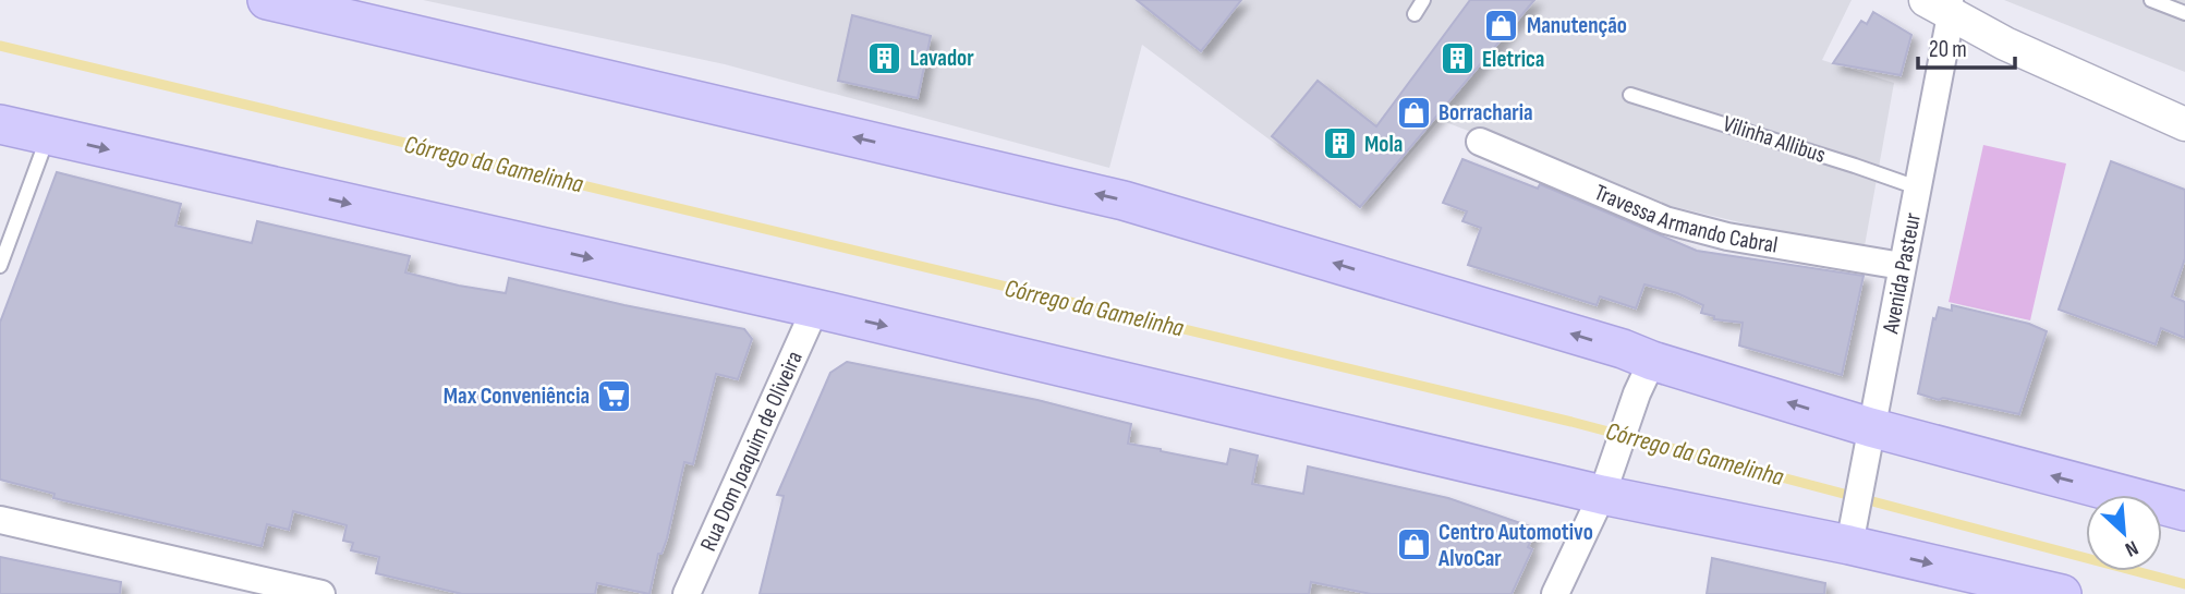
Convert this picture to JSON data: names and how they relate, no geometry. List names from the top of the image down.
{
  "streets": {
    "street": ["Travessa Armando Cabral", "Avenida Pasteur", "Rua Dom Joaquim de Oliveira"],
    "lane": ["Vilinha Allibus"]
  },
  "crossings": [
    ["Vilinha Allibus", "Avenida Pasteur"],
    ["Travessa Armando Cabral", "Avenida Pasteur"]
  ],
  "water": ["Córrego da Gamelinha"],
  "places": {
    "shop": ["Manutenção", "Borracharia", "Centro Automotivo AlvoCar"],
    "building": ["Lavador", "Eletrica", "Mola"],
    "supermarket": ["Max Conveniência"]
  },
  "scale_bar": "20 m",
  "north": "bottom right"
}
